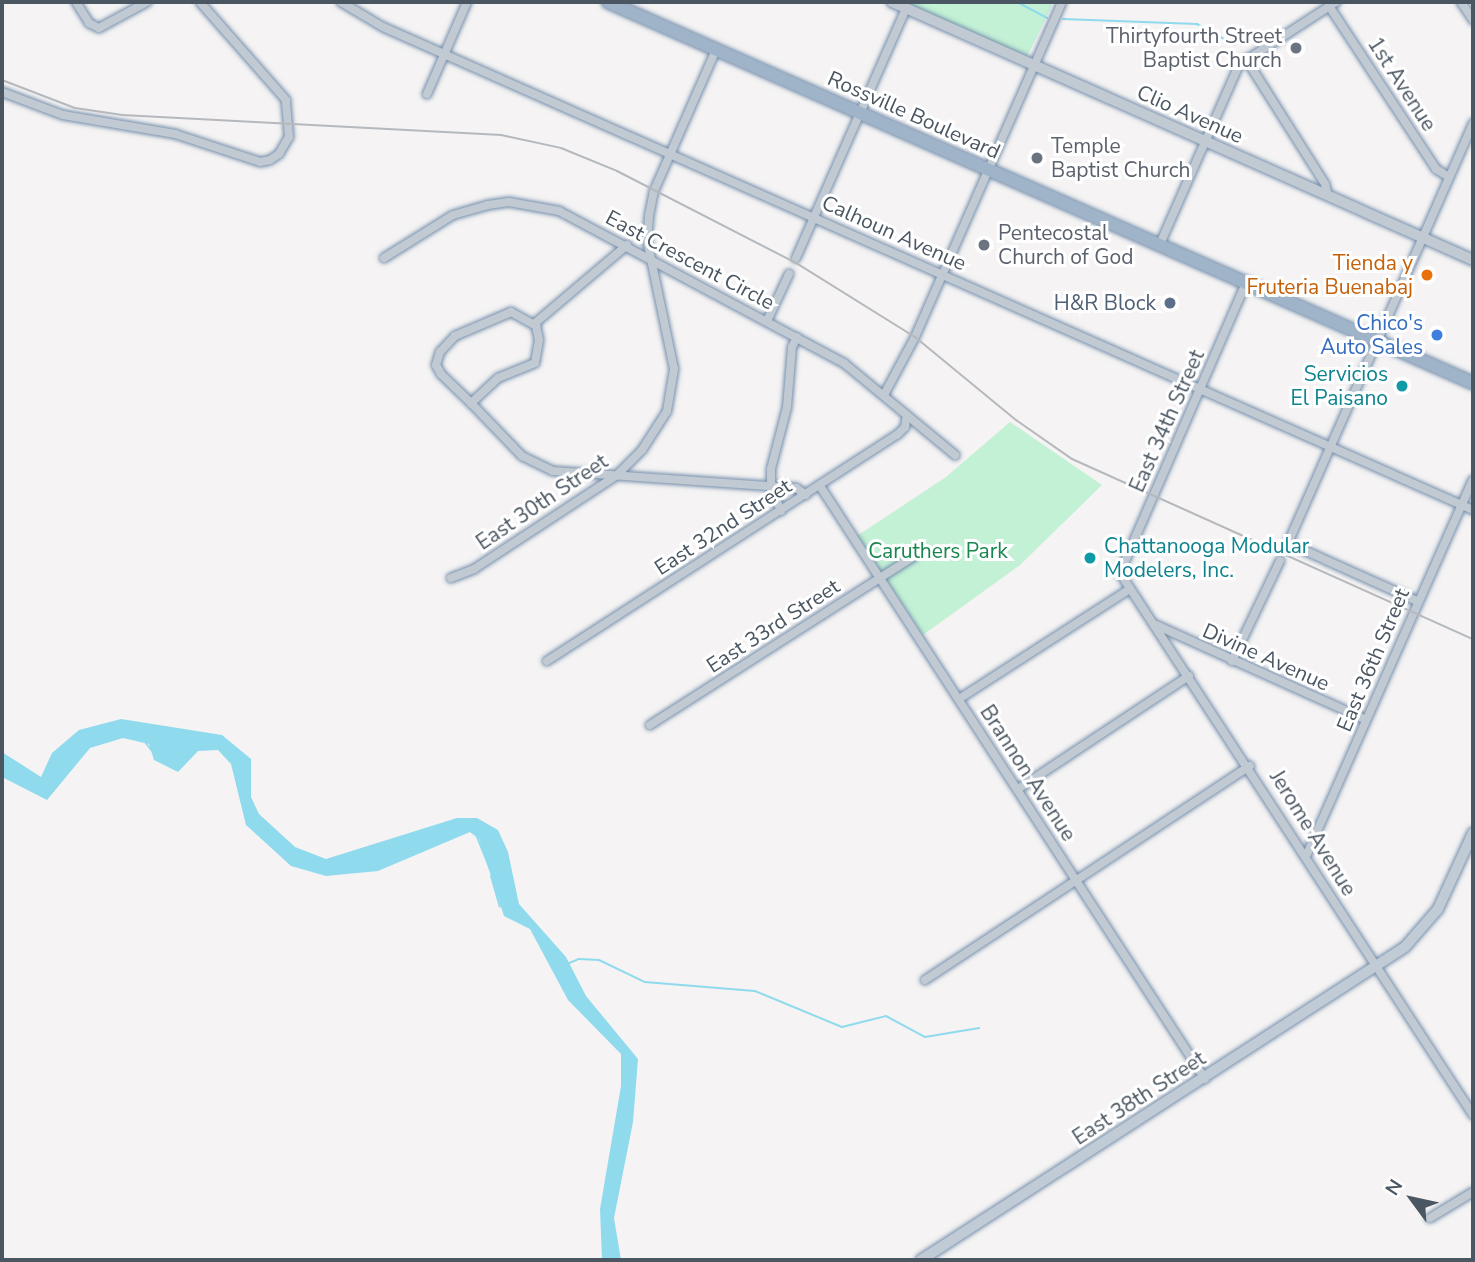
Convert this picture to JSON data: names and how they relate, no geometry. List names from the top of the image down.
{
  "streets": {
    "highway": ["Rossville Boulevard"],
    "main road": ["East 38th Street"],
    "street": [
      "1st Avenue",
      "Clio Avenue",
      "Calhoun Avenue",
      "East Crescent Circle",
      "East 34th Street",
      "East 30th Street",
      "East 32nd Street",
      "East 33rd Street",
      "Divine Avenue",
      "East 36th Street",
      "Brannon Avenue",
      "Jerome Avenue"
    ]
  },
  "crossings": [
    ["Rossville Boulevard", "East 34th Street"],
    ["Rossville Boulevard", "East 30th Street"],
    ["Calhoun Avenue", "East 34th Street"],
    ["Calhoun Avenue", "East 30th Street"],
    ["Calhoun Avenue", "East 36th Street"],
    ["East Crescent Circle", "East 30th Street"],
    ["East Crescent Circle", "East 32nd Street"],
    ["East 34th Street", "Jerome Avenue"],
    ["East 32nd Street", "Brannon Avenue"],
    ["East 33rd Street", "Brannon Avenue"],
    ["Divine Avenue", "East 36th Street"],
    ["Divine Avenue", "Jerome Avenue"],
    ["East 36th Street", "Jerome Avenue"],
    ["Brannon Avenue", "East 38th Street"],
    ["Jerome Avenue", "East 38th Street"]
  ],
  "parks": ["Caruthers Park"],
  "places": [
    "Thirtyfourth Street Baptist Church",
    "Temple Baptist Church",
    "Pentecostal Church of God",
    "Tienda y Fruteria Buenabaj",
    "H&R Block",
    "Chico's Auto Sales",
    "Servicios El Paisano",
    "Chattanooga Modular Modelers, Inc."
  ],
  "north": "top left"
}
